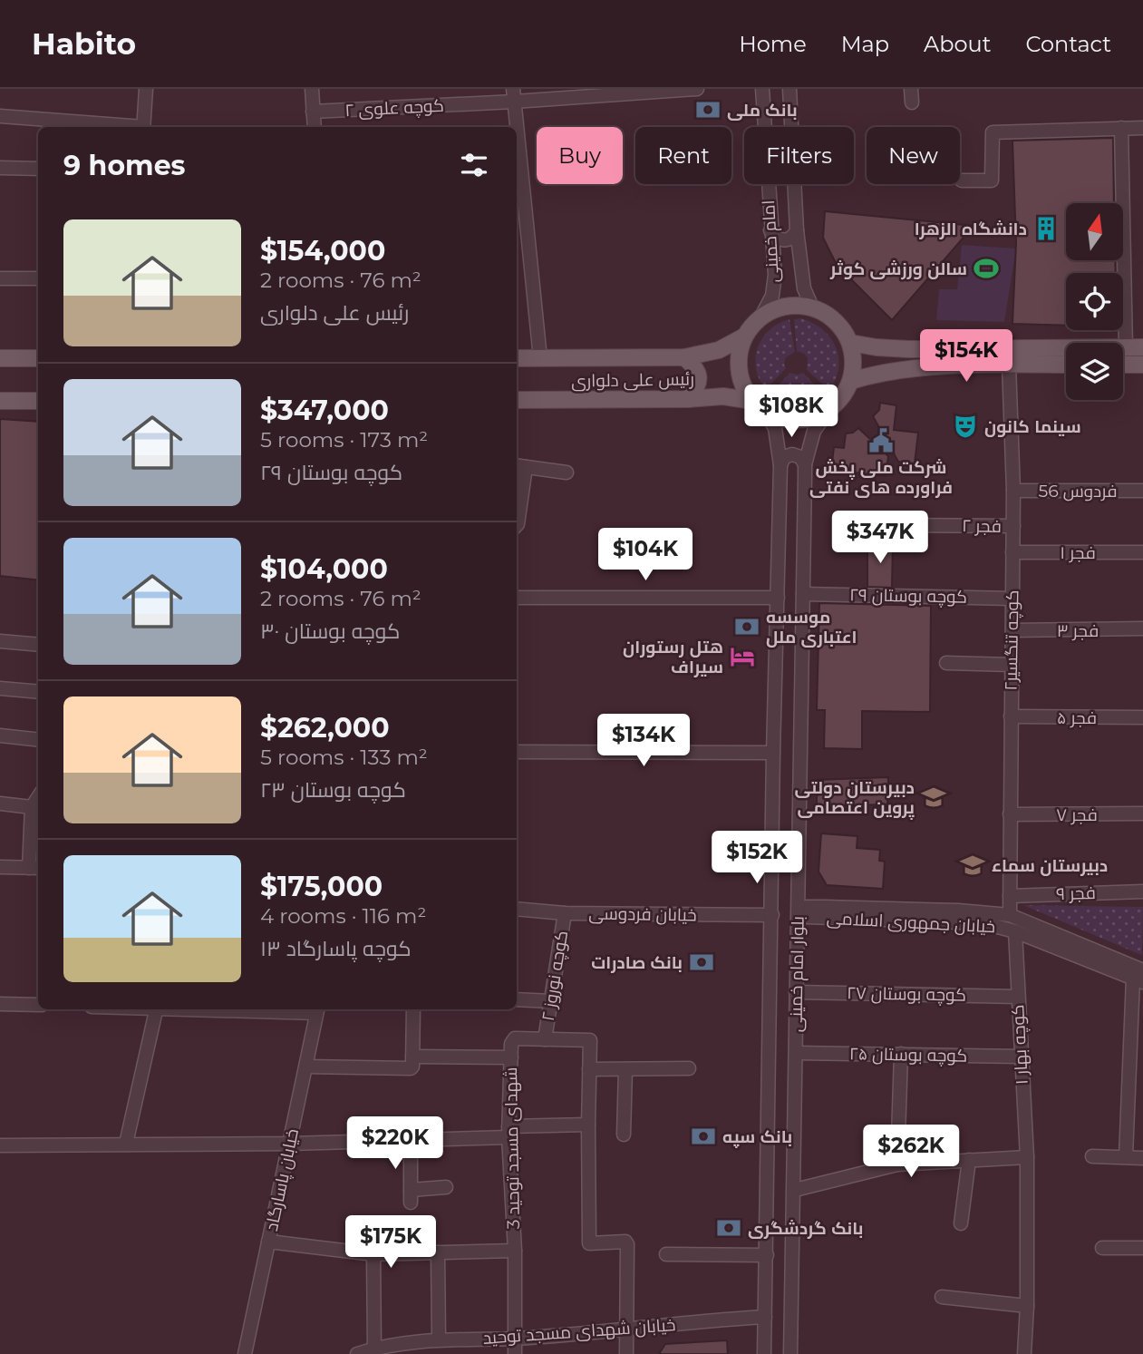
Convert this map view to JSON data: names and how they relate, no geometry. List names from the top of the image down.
{
  "streets": {
    "main road": ["رئیس علی دلواری"],
    "street": [
      "کوچه علوی ۲",
      "امام خمینی",
      "فردوس 56",
      "فجر ۲",
      "فجر ۱",
      "کوچه بوستان ۲۹",
      "فجر ۳",
      "کوچه تنگسیر۲",
      "فجر ۵",
      "فجر ۷",
      "فجر ۹",
      "خیابان فردوسی",
      "خیابان جمهوری اسلامی",
      "بلوار امام خمینی",
      "کوچه نوروز ۲",
      "کوچه بوستان ۲۷",
      "کوچه بهار ۱",
      "کوچه بوستان ۲۵",
      "شهدای مسجد توحید 3",
      "خیابان پاسارگاد",
      "خیابان شهدای مسجد توحید"
    ]
  },
  "crossings": [
    ["امام خمینی", "رئیس علی دلواری"],
    ["امام خمینی", "بلوار امام خمینی"],
    ["رئیس علی دلواری", "بلوار امام خمینی"],
    ["فردوس 56", "کوچه تنگسیر۲"],
    ["فجر ۲", "کوچه تنگسیر۲"],
    ["فجر ۱", "کوچه تنگسیر۲"],
    ["کوچه بوستان ۲۹", "کوچه تنگسیر۲"],
    ["کوچه بوستان ۲۹", "بلوار امام خمینی"],
    ["فجر ۳", "کوچه تنگسیر۲"],
    ["کوچه تنگسیر۲", "فجر ۵"],
    ["کوچه تنگسیر۲", "فجر ۷"],
    ["کوچه تنگسیر۲", "فجر ۹"],
    ["کوچه تنگسیر۲", "خیابان جمهوری اسلامی"],
    ["خیابان فردوسی", "بلوار امام خمینی"],
    ["خیابان فردوسی", "کوچه نوروز ۲"],
    ["خیابان جمهوری اسلامی", "بلوار امام خمینی"],
    ["خیابان جمهوری اسلامی", "کوچه بهار ۱"],
    ["بلوار امام خمینی", "کوچه بوستان ۲۷"],
    ["بلوار امام خمینی", "کوچه بوستان ۲۵"],
    ["بلوار امام خمینی", "خیابان شهدای مسجد توحید"],
    ["کوچه نوروز ۲", "شهدای مسجد توحید 3"],
    ["کوچه بوستان ۲۷", "کوچه بهار ۱"],
    ["کوچه بهار ۱", "کوچه بوستان ۲۵"],
    ["شهدای مسجد توحید 3", "خیابان شهدای مسجد توحید"]
  ],
  "places": {
    "bank": [
      "بانک ملی",
      "موسسه اعتباری ملل",
      "بانک صادرات",
      "بانک سپه",
      "بانک گردشگری"
    ],
    "building": ["دانشگاه الزهرا"],
    "sports": ["سالن ورزشی کوثر"],
    "theatre": ["سینما کانون"],
    "public building": ["شرکت ملی پخش فراورده های نفتی"],
    "hotel": ["هتل رستوران سیراف"],
    "school or university": ["دبیرستان دولتی پروین اعتصامی", "دبیرستان سماء"]
  },
  "north": "top",
  "page": {
    "header": "Habito",
    "nav": [
      "Home",
      "Map",
      "About",
      "Contact"
    ],
    "chip": [
      "Buy",
      "Rent",
      "Filters",
      "New"
    ],
    "heading": "9 homes",
    "list": [
      {
        "name": "$154,000",
        "note": "2 rooms · 76 m² · رئیس علی دلواری"
      },
      {
        "name": "$347,000",
        "note": "5 rooms · 173 m² · کوچه بوستان ۲۹"
      },
      {
        "name": "$104,000",
        "note": "2 rooms · 76 m² · کوچه بوستان ۳۰"
      },
      {
        "name": "$262,000",
        "note": "5 rooms · 133 m² · کوچه بوستان ۲۳"
      },
      {
        "name": "$175,000",
        "note": "4 rooms · 116 m² · کوچه پاسارگاد ۱۳"
      }
    ],
    "price": [
      "$154K",
      "$108K",
      "$347K",
      "$104K",
      "$134K",
      "$152K",
      "$220K",
      "$262K",
      "$175K"
    ]
  }
}
